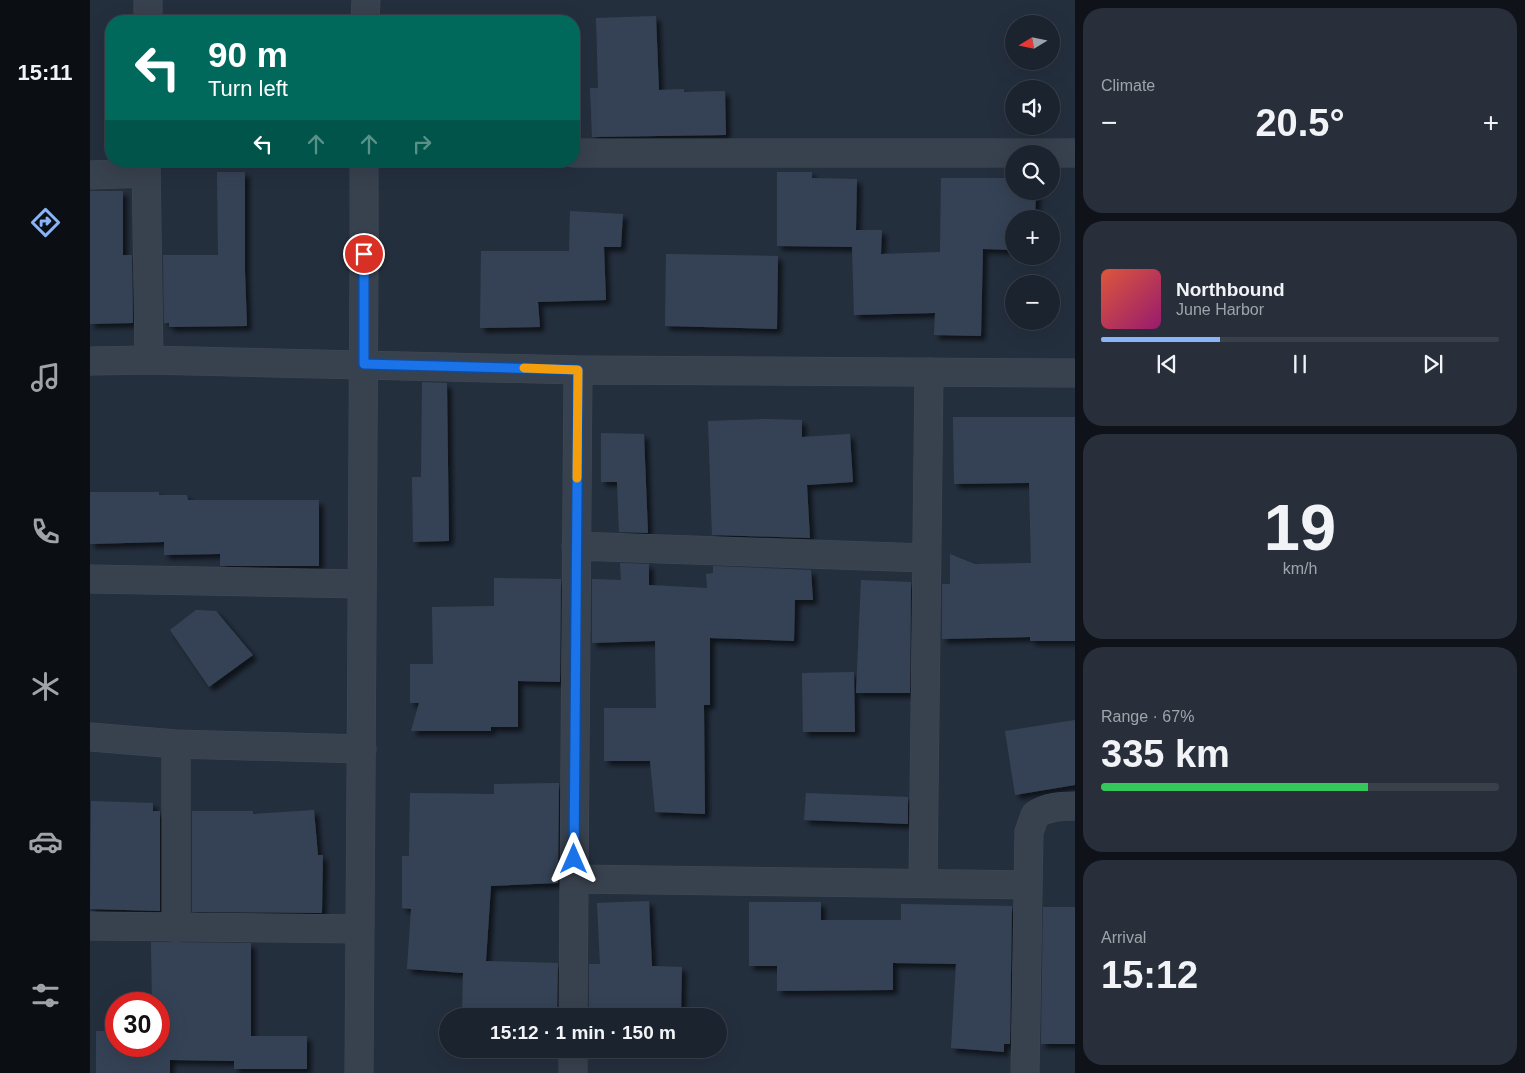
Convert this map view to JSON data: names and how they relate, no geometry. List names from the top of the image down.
{
  "north": "left",
  "page": {
    "tabs": "15:11",
    "tile": [
      "Climate",
      ["19", "km/h"],
      ["Range · 67%", "335 km"],
      ["Arrival", "15:12"]
    ],
    "map_buttons": ["+", "−"],
    "turn": ["90 m", "Turn left"],
    "heat": ["−", "20.5°", "+"],
    "song": ["Northbound", "June Harbor"],
    "limit": "30",
    "trip": "15:12 · 1 min · 150 m"
  }
}
